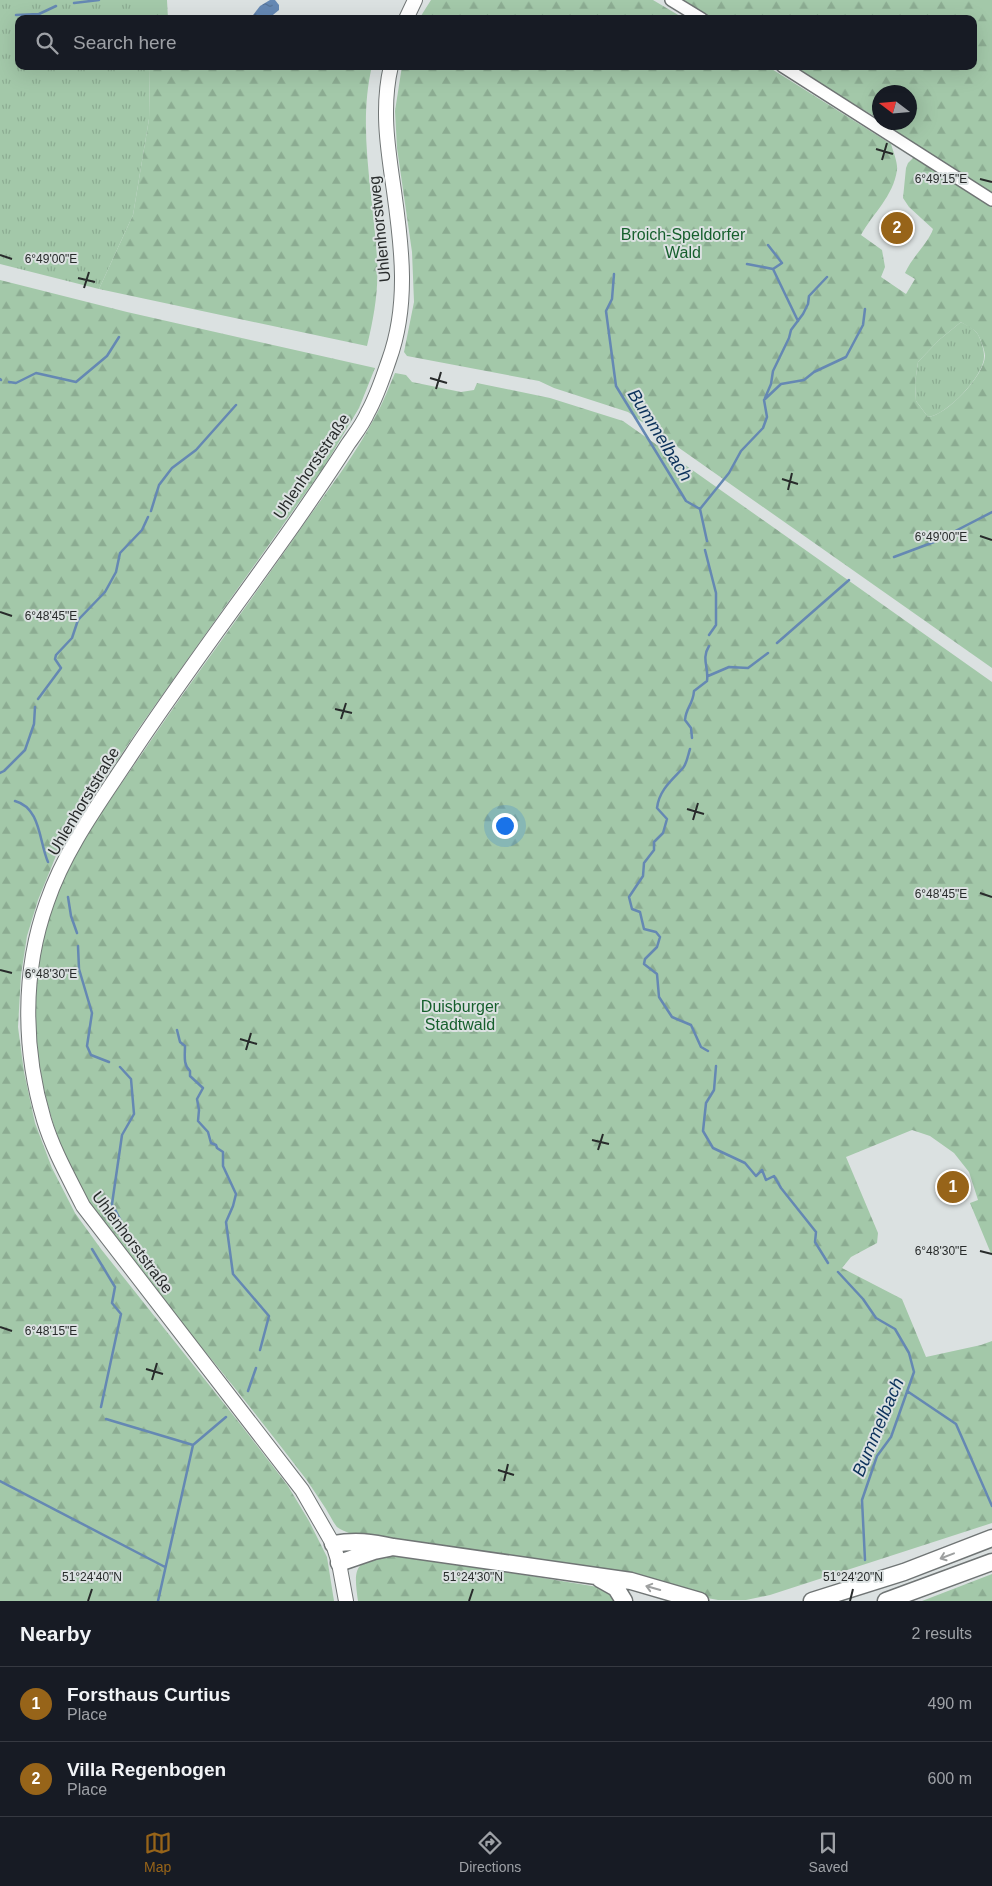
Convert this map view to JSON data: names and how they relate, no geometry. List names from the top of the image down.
{
  "streets": {
    "main road": ["Uhlenhorstweg", "Uhlenhorststraße"]
  },
  "crossings": [
    ["Uhlenhorstweg", "Uhlenhorststraße"]
  ],
  "water": ["Bummelbach"],
  "parks": ["Broich-Speldorfer Wald", "Duisburger Stadtwald"],
  "north": "left",
  "page": {
    "search": "Search here",
    "pins": ["2", "1"],
    "heading": ["Nearby", "2 results"],
    "list": [
      {
        "mark": "1",
        "name": "Forsthaus Curtius",
        "note": "Place",
        "value": "490 m"
      },
      {
        "mark": "2",
        "name": "Villa Regenbogen",
        "note": "Place",
        "value": "600 m"
      }
    ],
    "nav": ["Map", "Directions", "Saved"]
  },
  "coordinates": [
    "6°49'15\"E",
    "6°49'00\"E",
    "6°48'45\"E",
    "6°48'30\"E",
    "6°48'15\"E",
    "51°24'40\"N",
    "51°24'30\"N",
    "51°24'20\"N"
  ]
}
